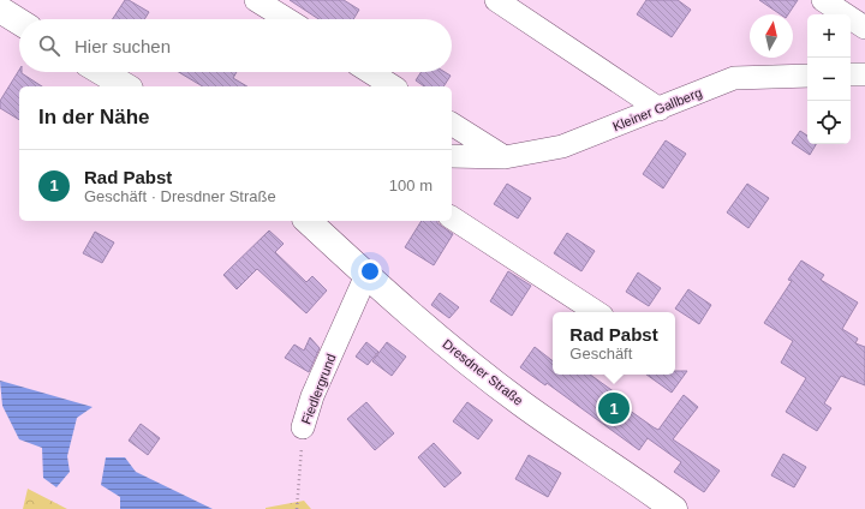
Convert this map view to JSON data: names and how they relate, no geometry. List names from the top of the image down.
{
  "streets": {
    "main road": ["Dresdner Straße"],
    "street": ["Kleiner Gallberg", "Fiedlergrund"]
  },
  "crossings": [
    ["Dresdner Straße", "Fiedlergrund"]
  ],
  "north": "top",
  "page": {
    "map_buttons": ["+", "−"],
    "search": "Hier suchen",
    "heading": "In der Nähe",
    "list": [
      {
        "mark": "1",
        "name": "Rad Pabst",
        "note": "Geschäft · Dresdner Straße",
        "value": "100 m"
      }
    ],
    "popup": ["Rad Pabst", "Geschäft"],
    "pins": "1"
  }
}
